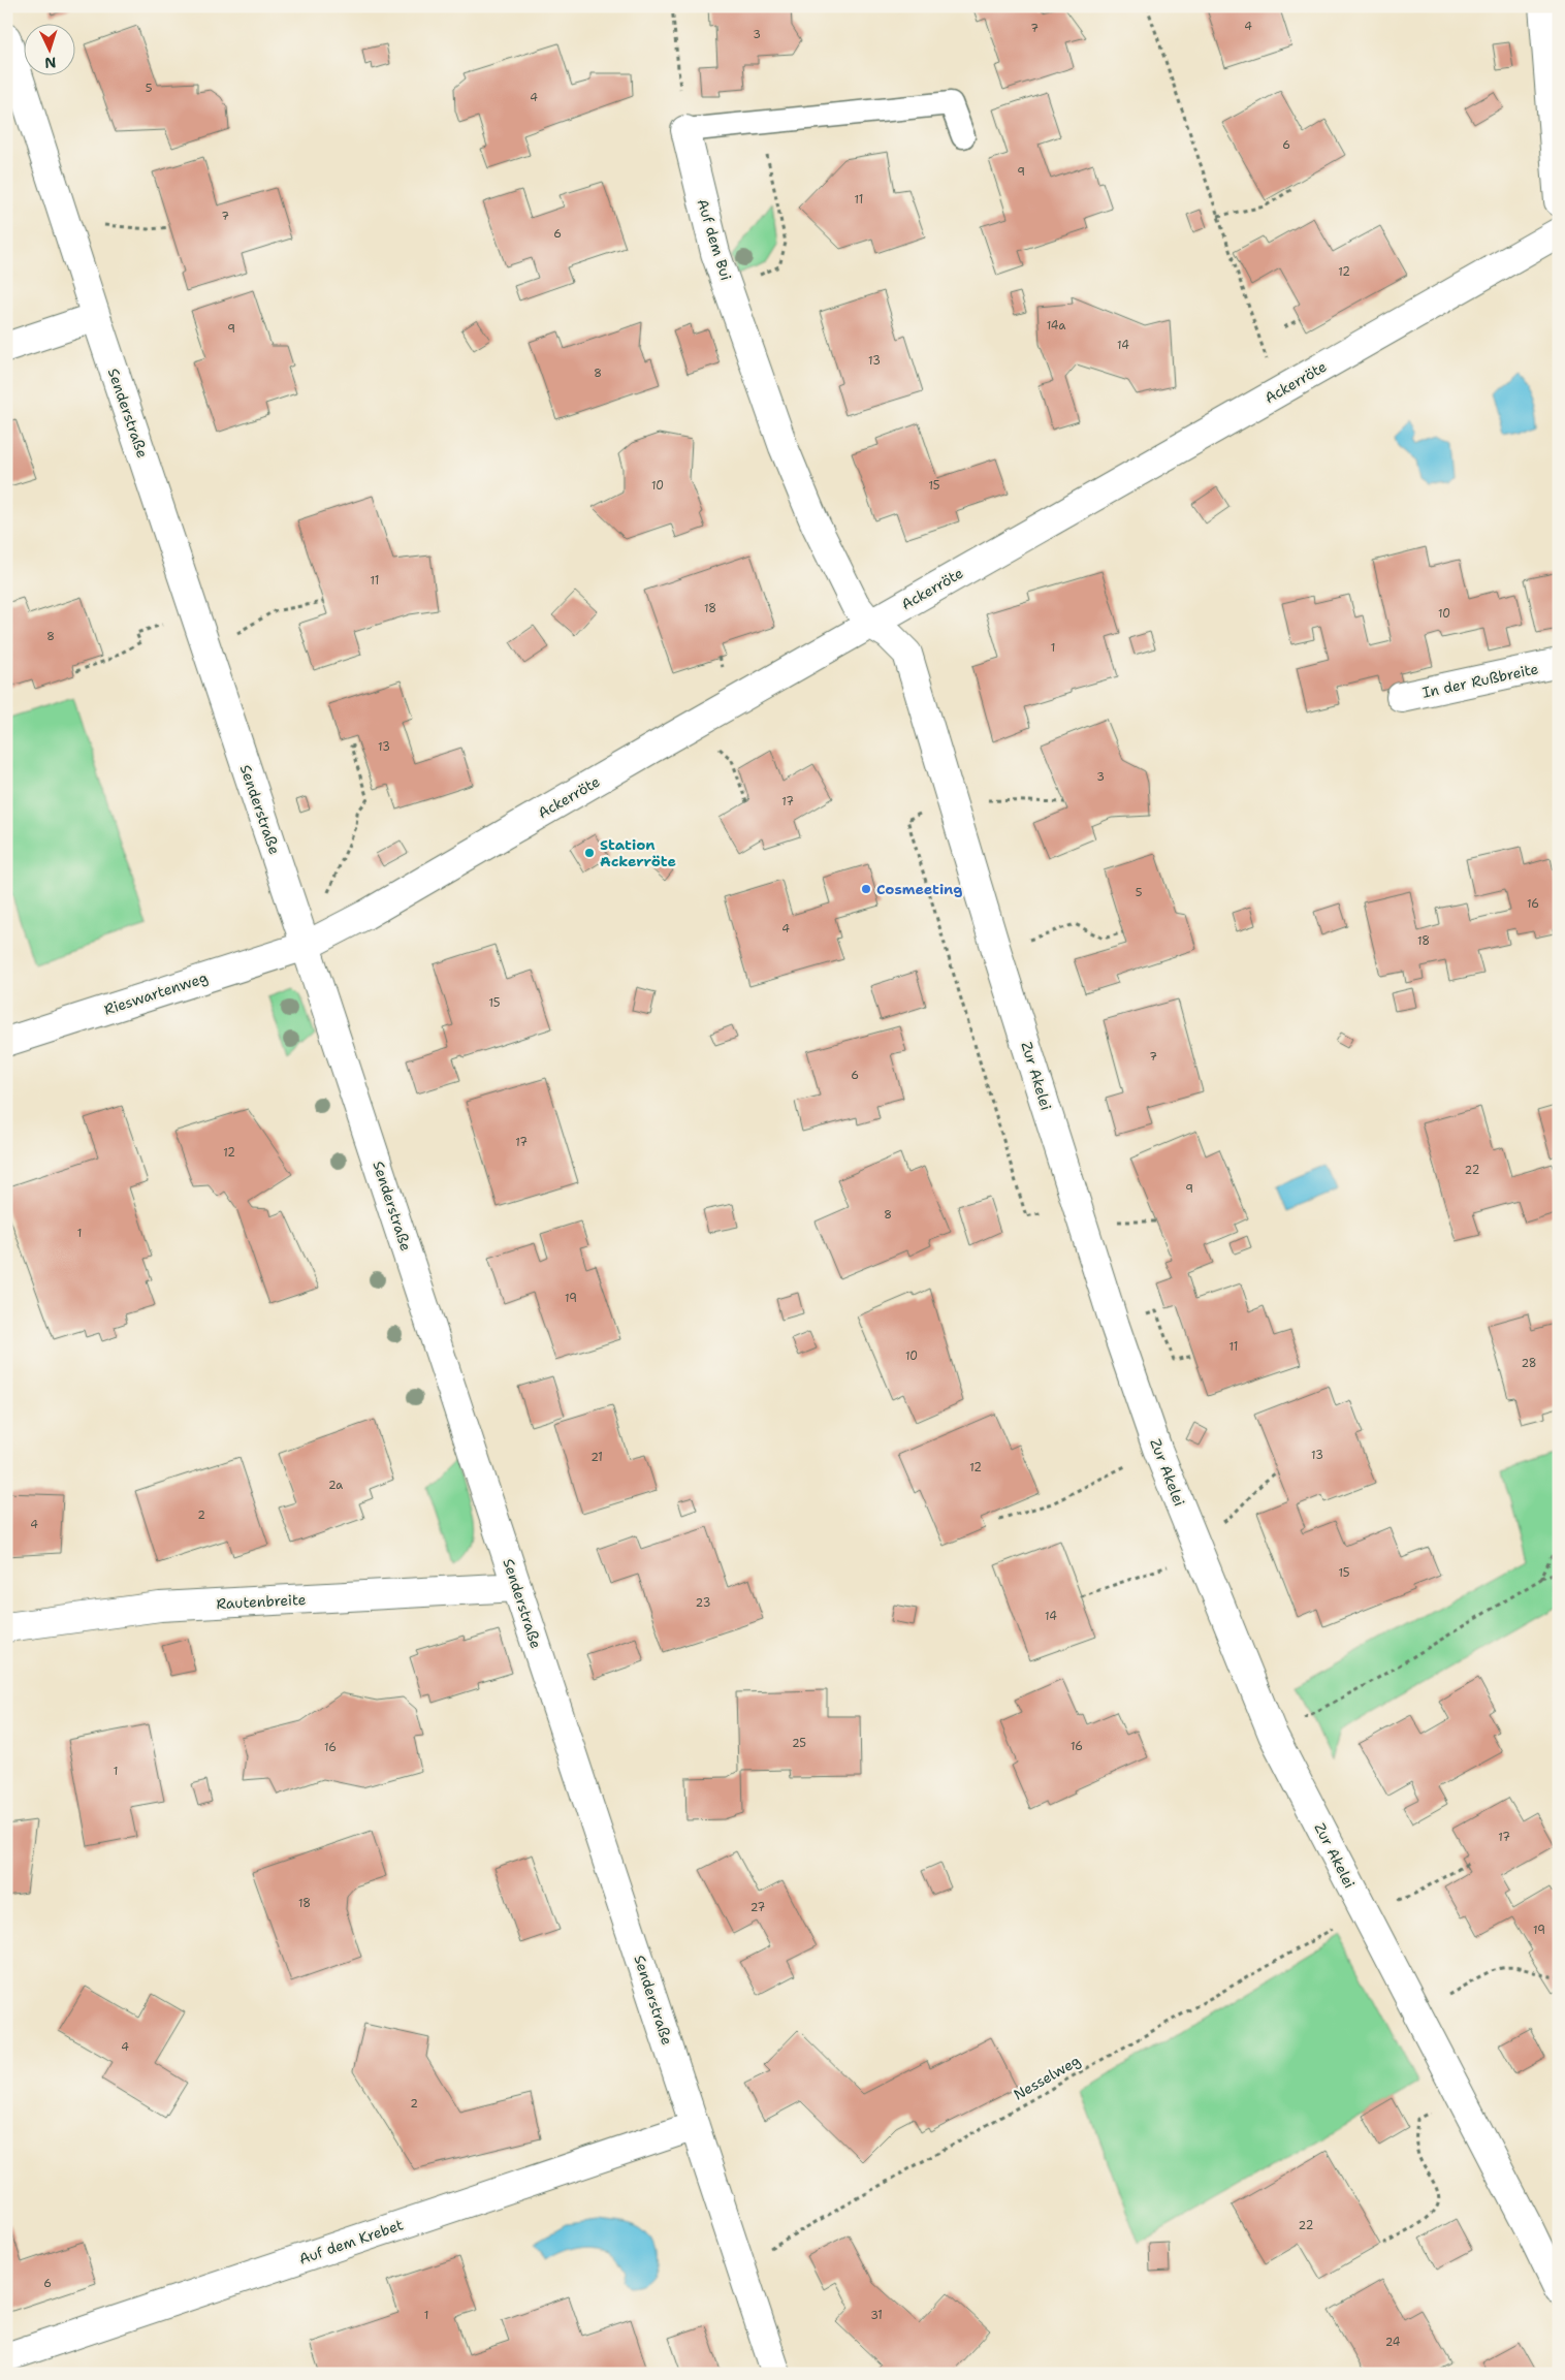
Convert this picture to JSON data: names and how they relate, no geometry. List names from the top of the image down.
{
  "streets": {
    "street": [
      "Auf dem Bui",
      "Ackerröte",
      "Senderstraße",
      "In der Rußbreite",
      "Rieswartenweg",
      "Zur Akelei",
      "Rautenbreite",
      "Auf dem Krebet"
    ],
    "path": ["Nesselweg"]
  },
  "crossings": [
    ["Auf dem Bui", "Ackerröte"],
    ["Auf dem Bui", "Zur Akelei"],
    ["Ackerröte", "Senderstraße"],
    ["Ackerröte", "Rieswartenweg"],
    ["Ackerröte", "Zur Akelei"],
    ["Senderstraße", "Rieswartenweg"],
    ["Senderstraße", "Rautenbreite"],
    ["Senderstraße", "Nesselweg"],
    ["Senderstraße", "Auf dem Krebet"],
    ["Zur Akelei", "Nesselweg"]
  ],
  "places": ["Station Ackerröte", "Cosmeeting"],
  "house_numbers": [
    "4",
    "7",
    "3",
    "5",
    "4",
    "6",
    "9",
    "11",
    "7",
    "6",
    "12",
    "14a",
    "9",
    "14",
    "13",
    "8",
    "10",
    "15",
    "11",
    "18",
    "10",
    "8",
    "1",
    "13",
    "3",
    "17",
    "5",
    "16",
    "4",
    "18",
    "15",
    "7",
    "6",
    "17",
    "12",
    "22",
    "9",
    "8",
    "1",
    "19",
    "11",
    "10",
    "28",
    "13",
    "21",
    "12",
    "2a",
    "2",
    "4",
    "15",
    "23",
    "14",
    "25",
    "16",
    "16",
    "1",
    "17",
    "18",
    "27",
    "19",
    "4",
    "2",
    "22",
    "6",
    "1",
    "31",
    "24"
  ],
  "north": "bottom"
}
